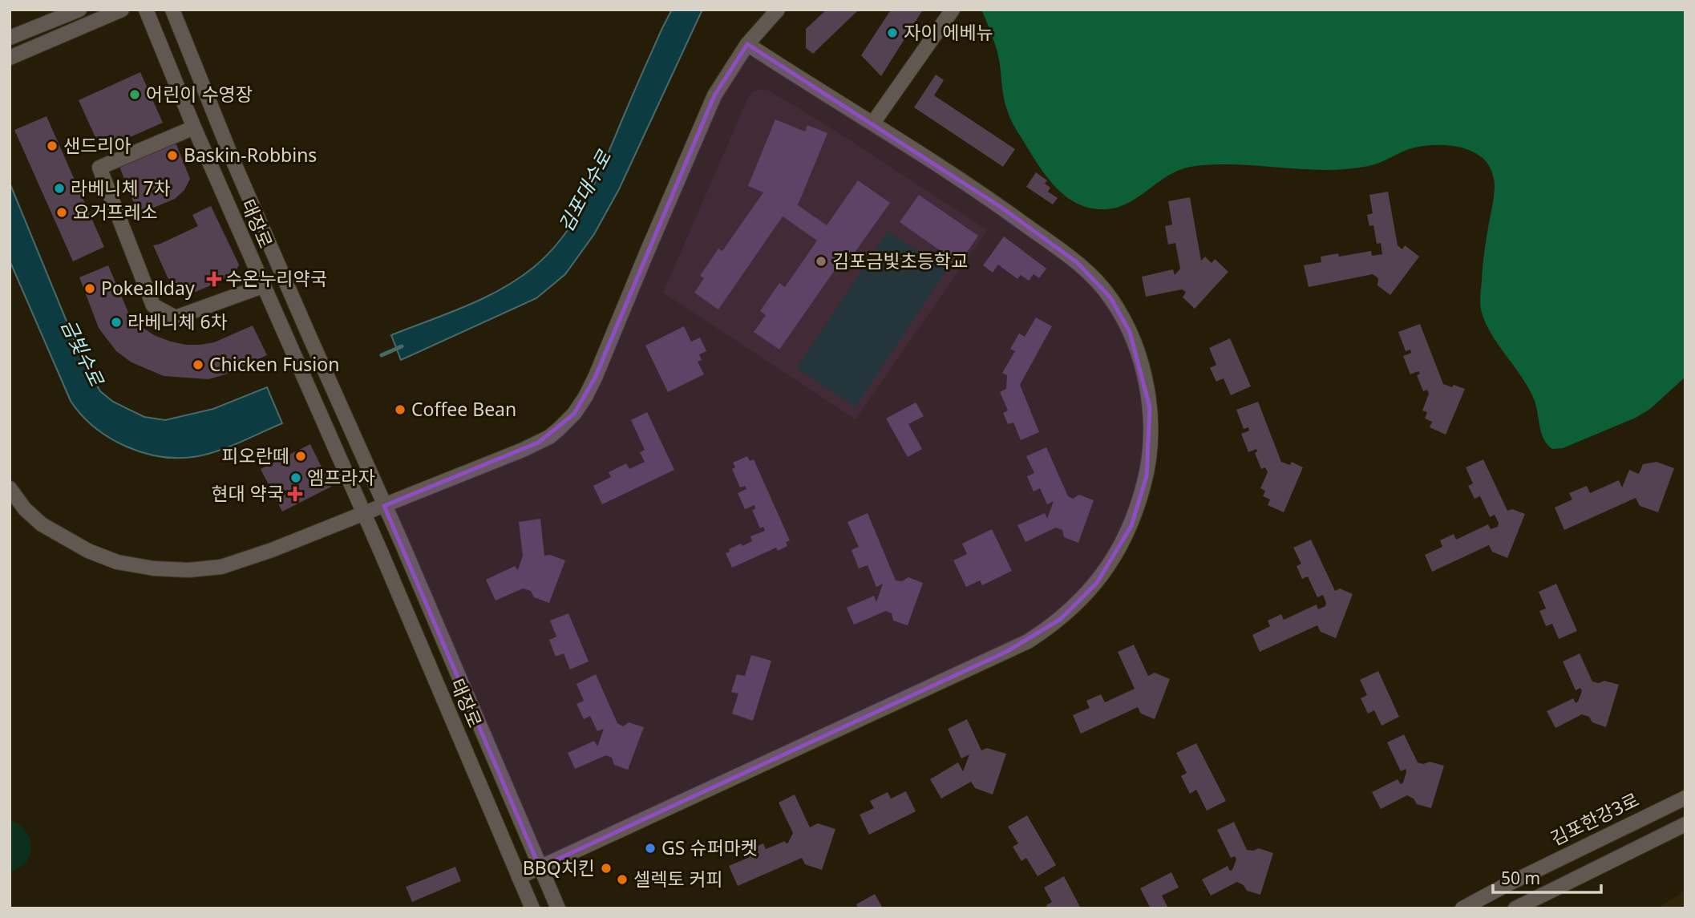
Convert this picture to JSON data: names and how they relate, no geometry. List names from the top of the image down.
{
  "streets": {
    "street": ["태장로", "김포한강3로"]
  },
  "water": ["김포대수로", "금빛수로"],
  "places": {
    "other": [
      "자이 에베뉴",
      "어린이 수영장",
      "샌드리아",
      "Baskin-Robbins",
      "라베니체 7차",
      "요거프레소",
      "김포금빛초등학교",
      "Pokeallday",
      "라베니체 6차",
      "Chicken Fusion",
      "Coffee Bean",
      "피오란떼",
      "엠프라자",
      "GS 슈퍼마켓",
      "BBQ치킨",
      "셀렉토 커피"
    ],
    "health": ["수온누리약국", "현대 약국"]
  },
  "scale_bar": "50 m"
}
